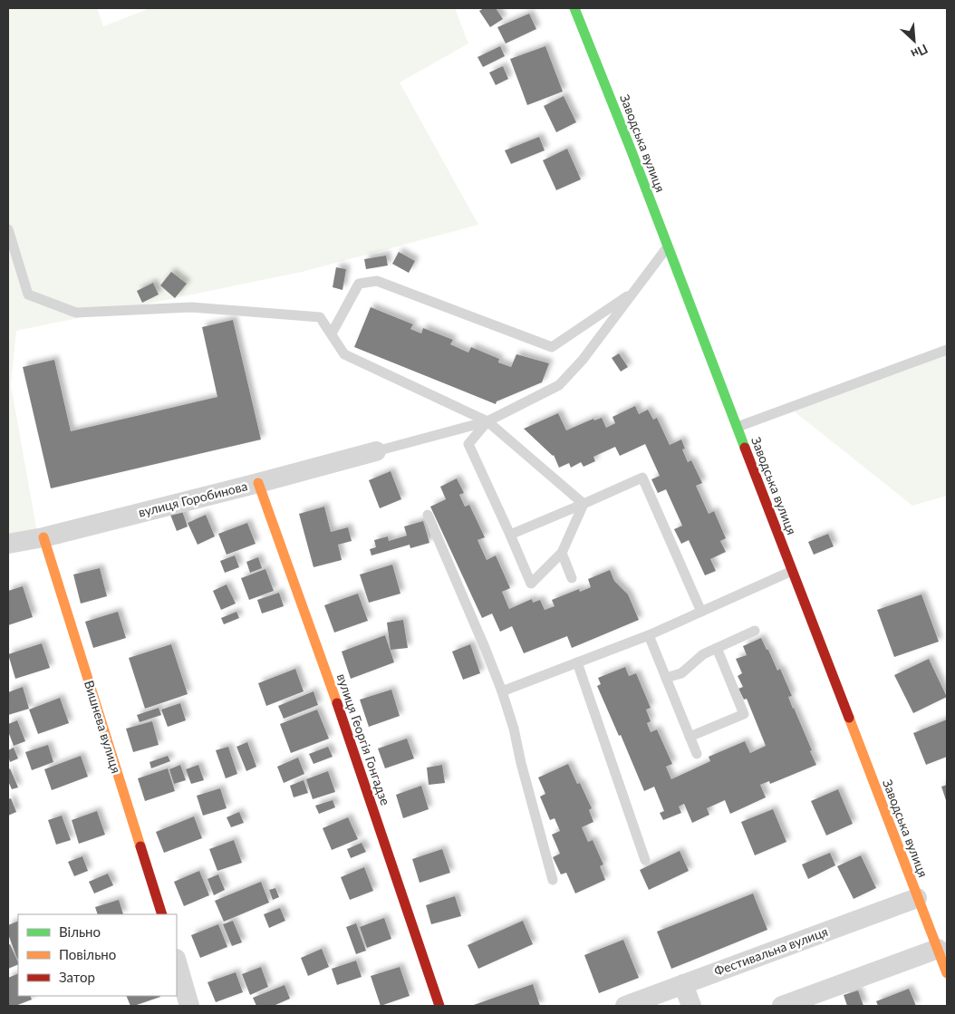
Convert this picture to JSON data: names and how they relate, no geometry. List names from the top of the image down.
{
  "streets": {
    "main road": ["Заводська вулиця", "Вишнева вулиця", "вулиця Георгія Гонгадзе"],
    "street": ["вулиця Горобинова", "Фестивальна вулиця"]
  },
  "crossings": [
    ["Заводська вулиця", "Фестивальна вулиця"],
    ["вулиця Горобинова", "Вишнева вулиця"],
    ["вулиця Горобинова", "вулиця Георгія Гонгадзе"]
  ],
  "legend": ["Вільно", "Повільно", "Затор"],
  "north": "bottom right"
}
